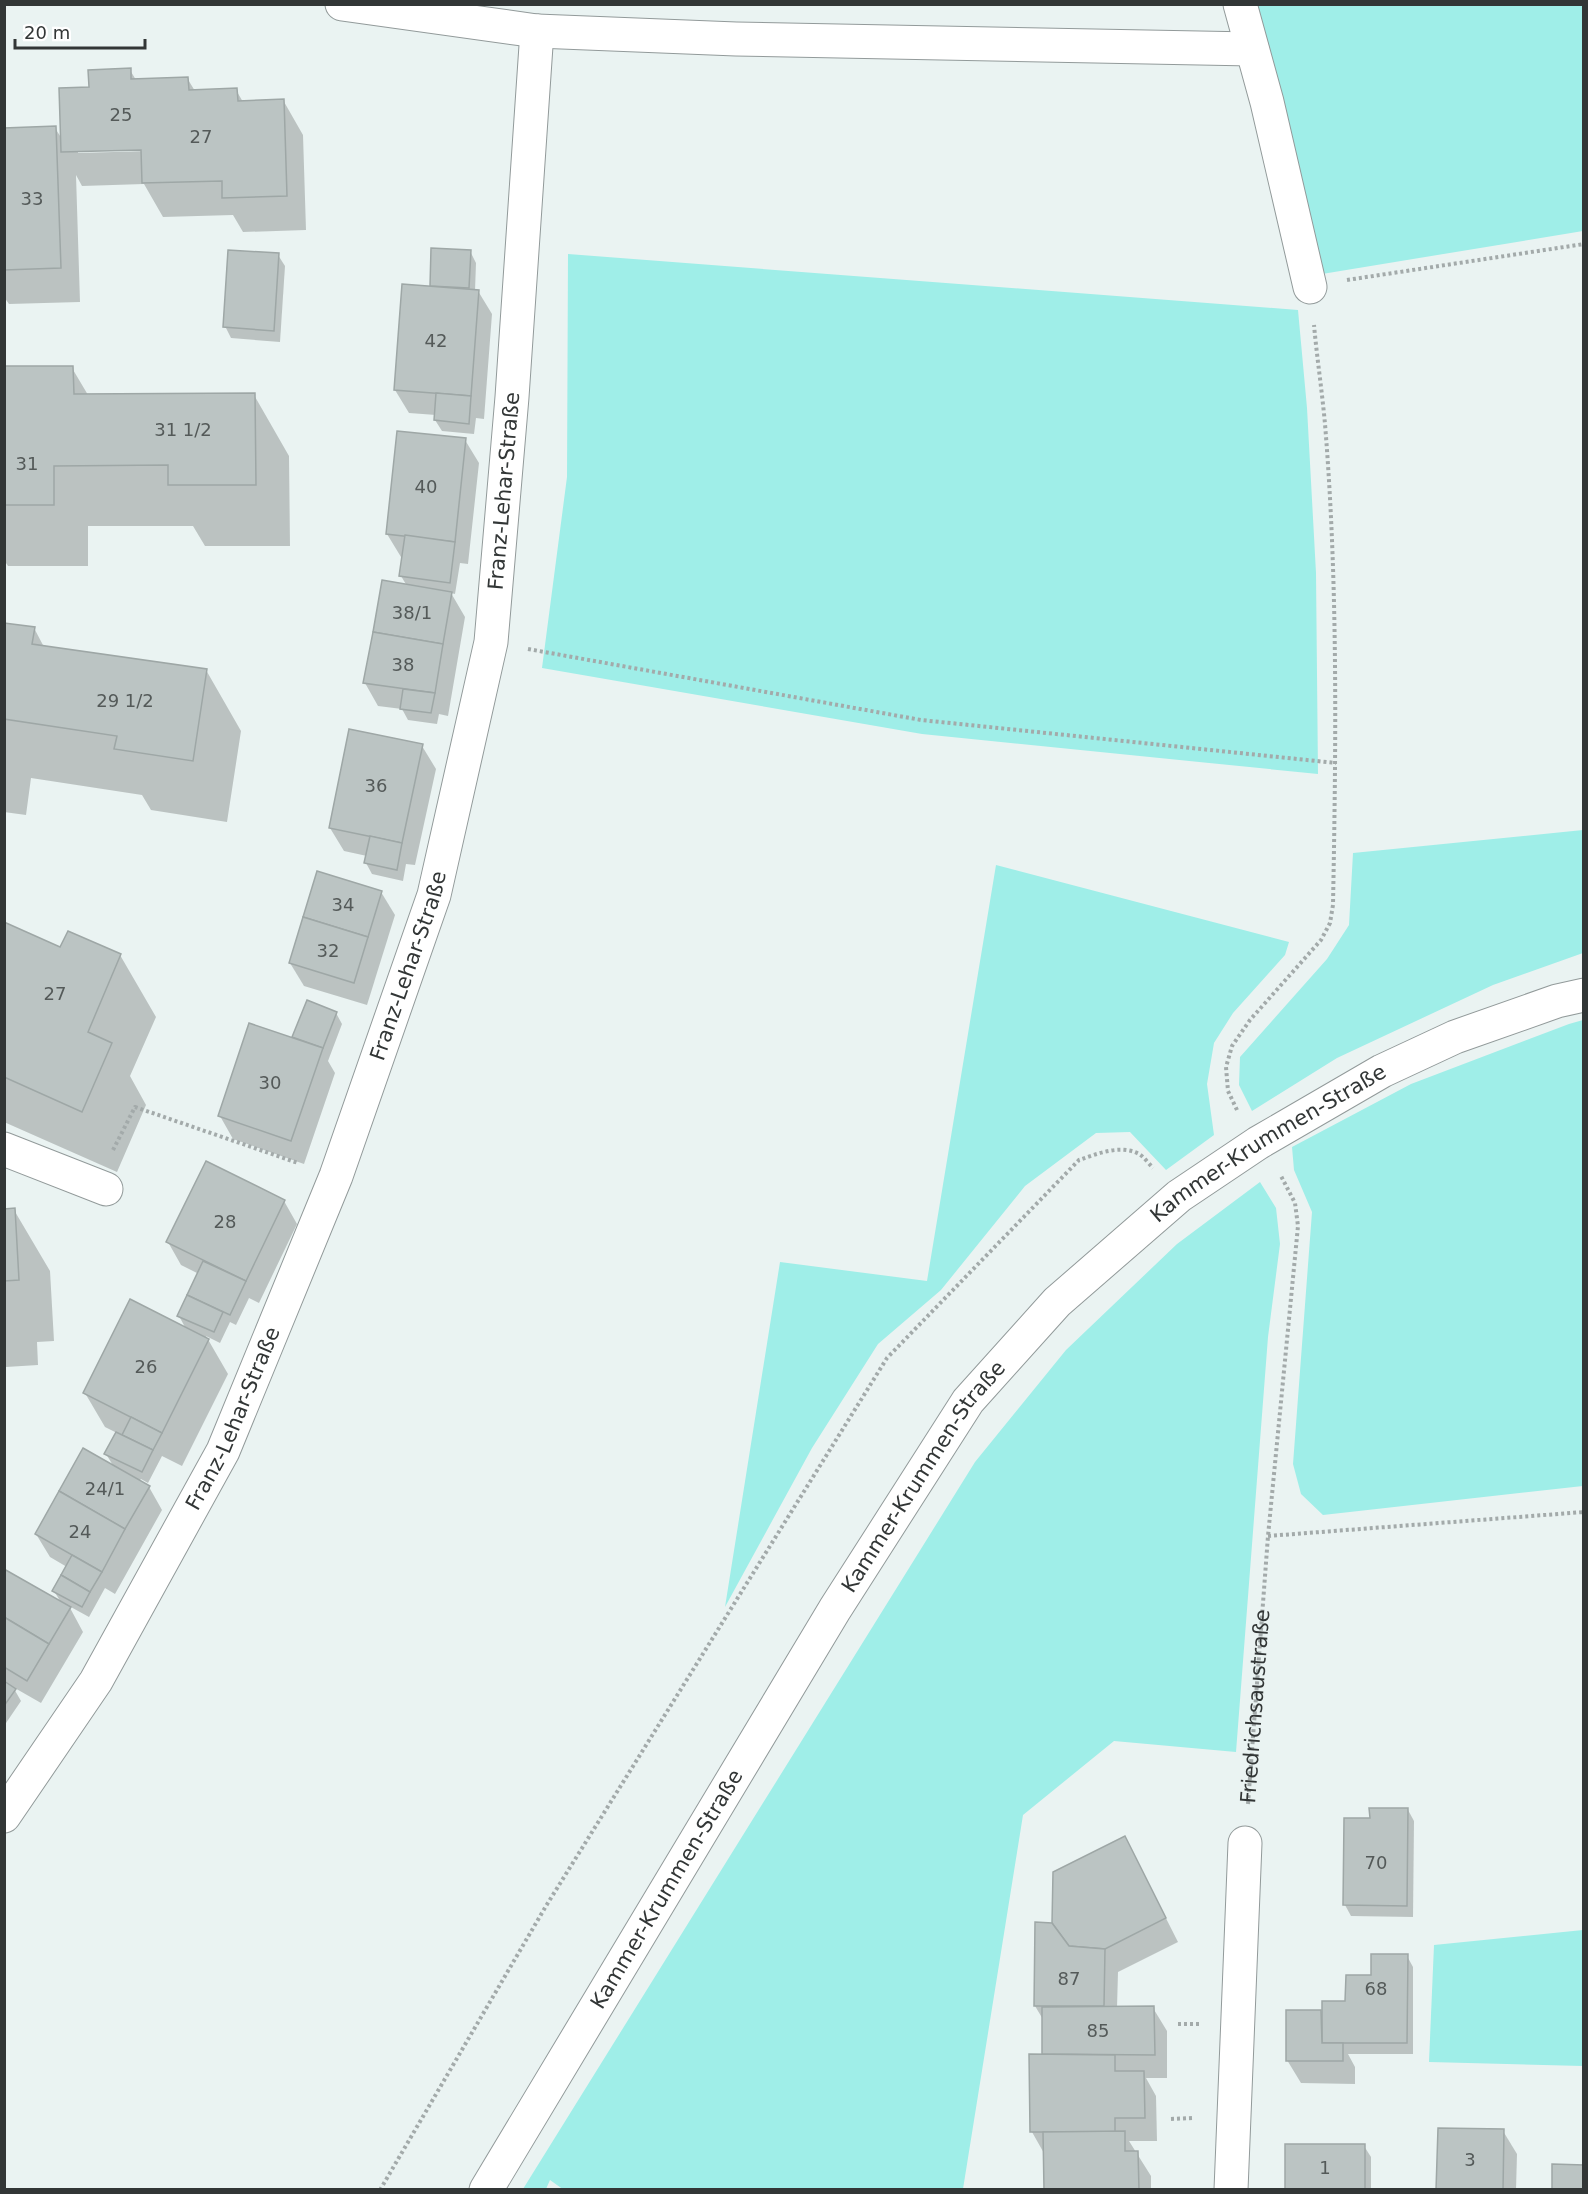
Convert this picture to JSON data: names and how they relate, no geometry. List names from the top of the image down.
{
  "streets": {
    "street": ["Franz-Lehar-Straße", "Kammer-Krummen-Straße"],
    "path": ["Friedrichsaustraße"]
  },
  "house_numbers": [
    "25",
    "27",
    "33",
    "42",
    "31 1/2",
    "31",
    "40",
    "38/1",
    "38",
    "29 1/2",
    "36",
    "34",
    "32",
    "27",
    "30",
    "28",
    "26",
    "24/1",
    "24",
    "70",
    "87",
    "68",
    "85",
    "3",
    "1"
  ],
  "scale_bar": "20 m"
}
